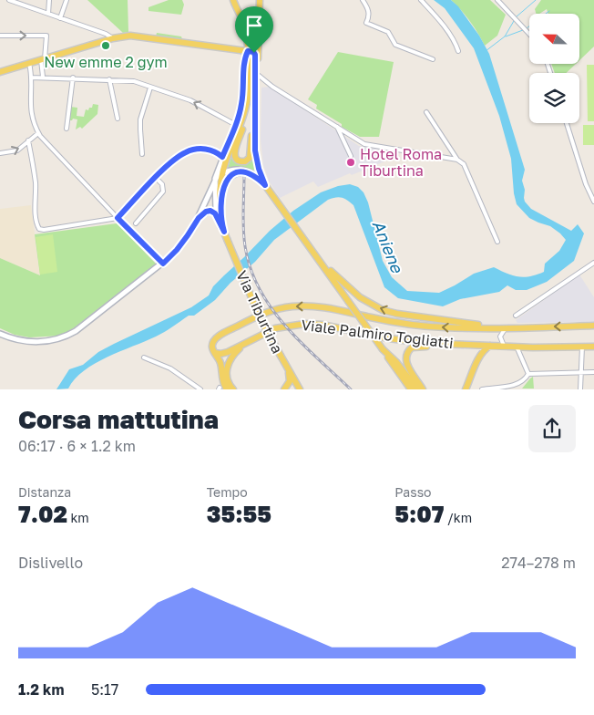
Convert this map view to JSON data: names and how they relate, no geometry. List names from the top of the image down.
{
  "streets": {
    "main road": ["Via Tiburtina", "Viale Palmiro Togliatti"]
  },
  "water": ["Aniene"],
  "places": ["New emme 2 gym", "Hotel Roma Tiburtina"],
  "north": "left",
  "page": {
    "heading": ["Corsa mattutina", "06:17 · 6 × 1.2 km"],
    "stats": [
      ["Distanza", "7.02 km"],
      ["Tempo", "35:55"],
      ["Passo", "5:07 /km"]
    ],
    "chart": ["Dislivello", "274–278 m"],
    "list": [
      {
        "name": "1.2 km",
        "note": "5:17"
      }
    ]
  }
}
